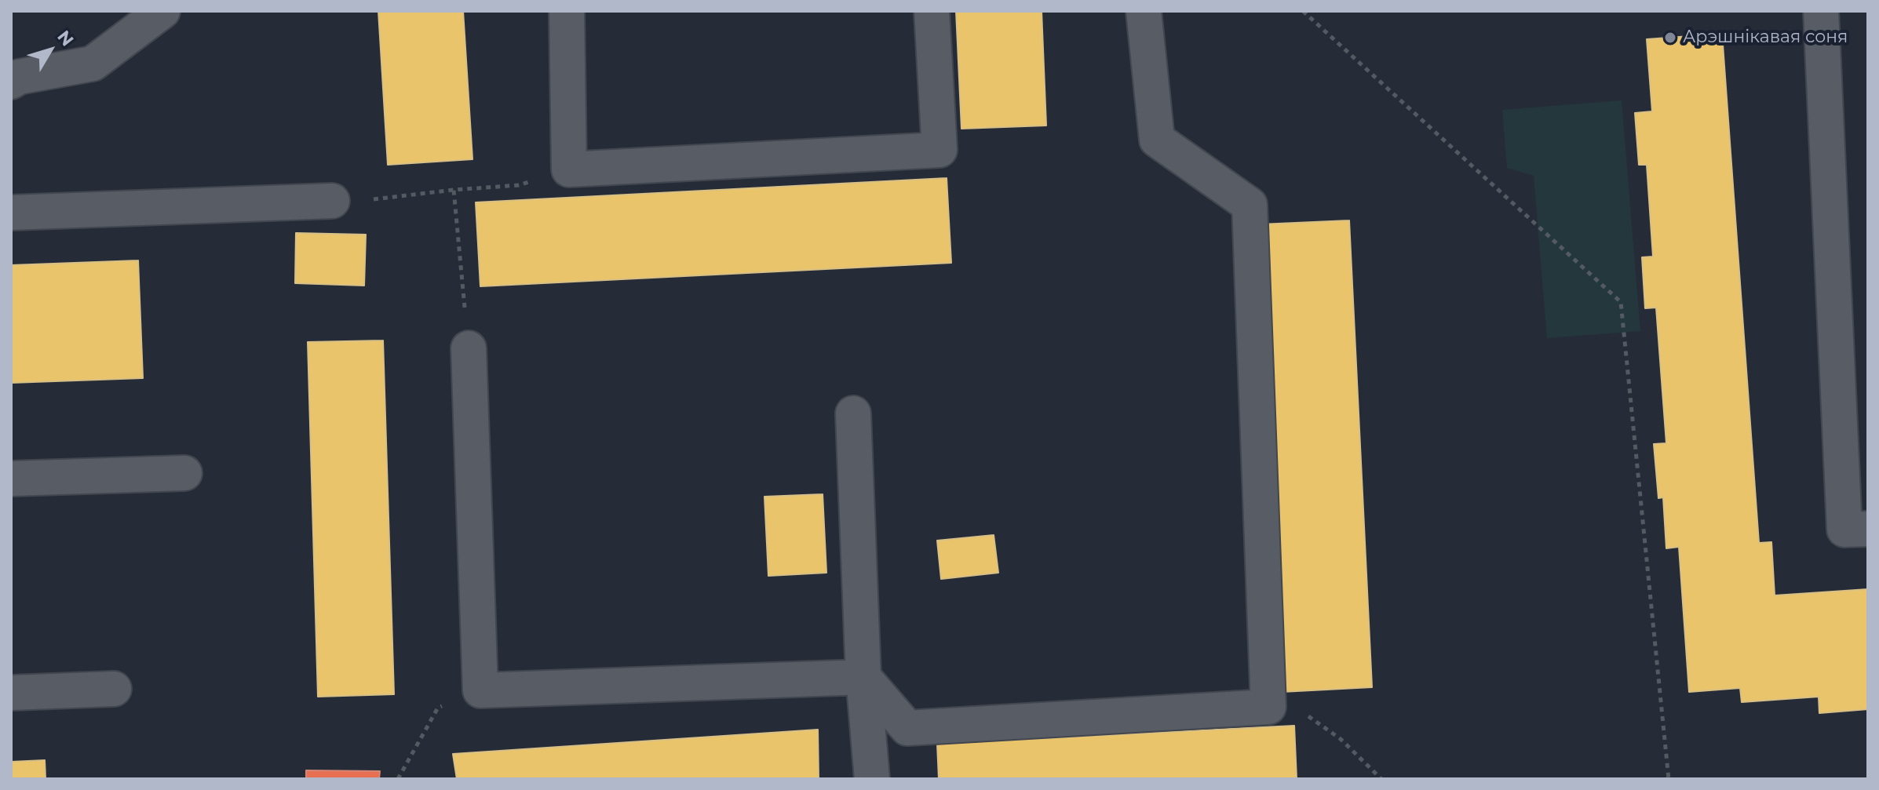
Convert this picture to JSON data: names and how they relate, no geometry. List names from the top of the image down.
{
  "places": ["Арэшнікавая соня"],
  "north": "top right"
}
